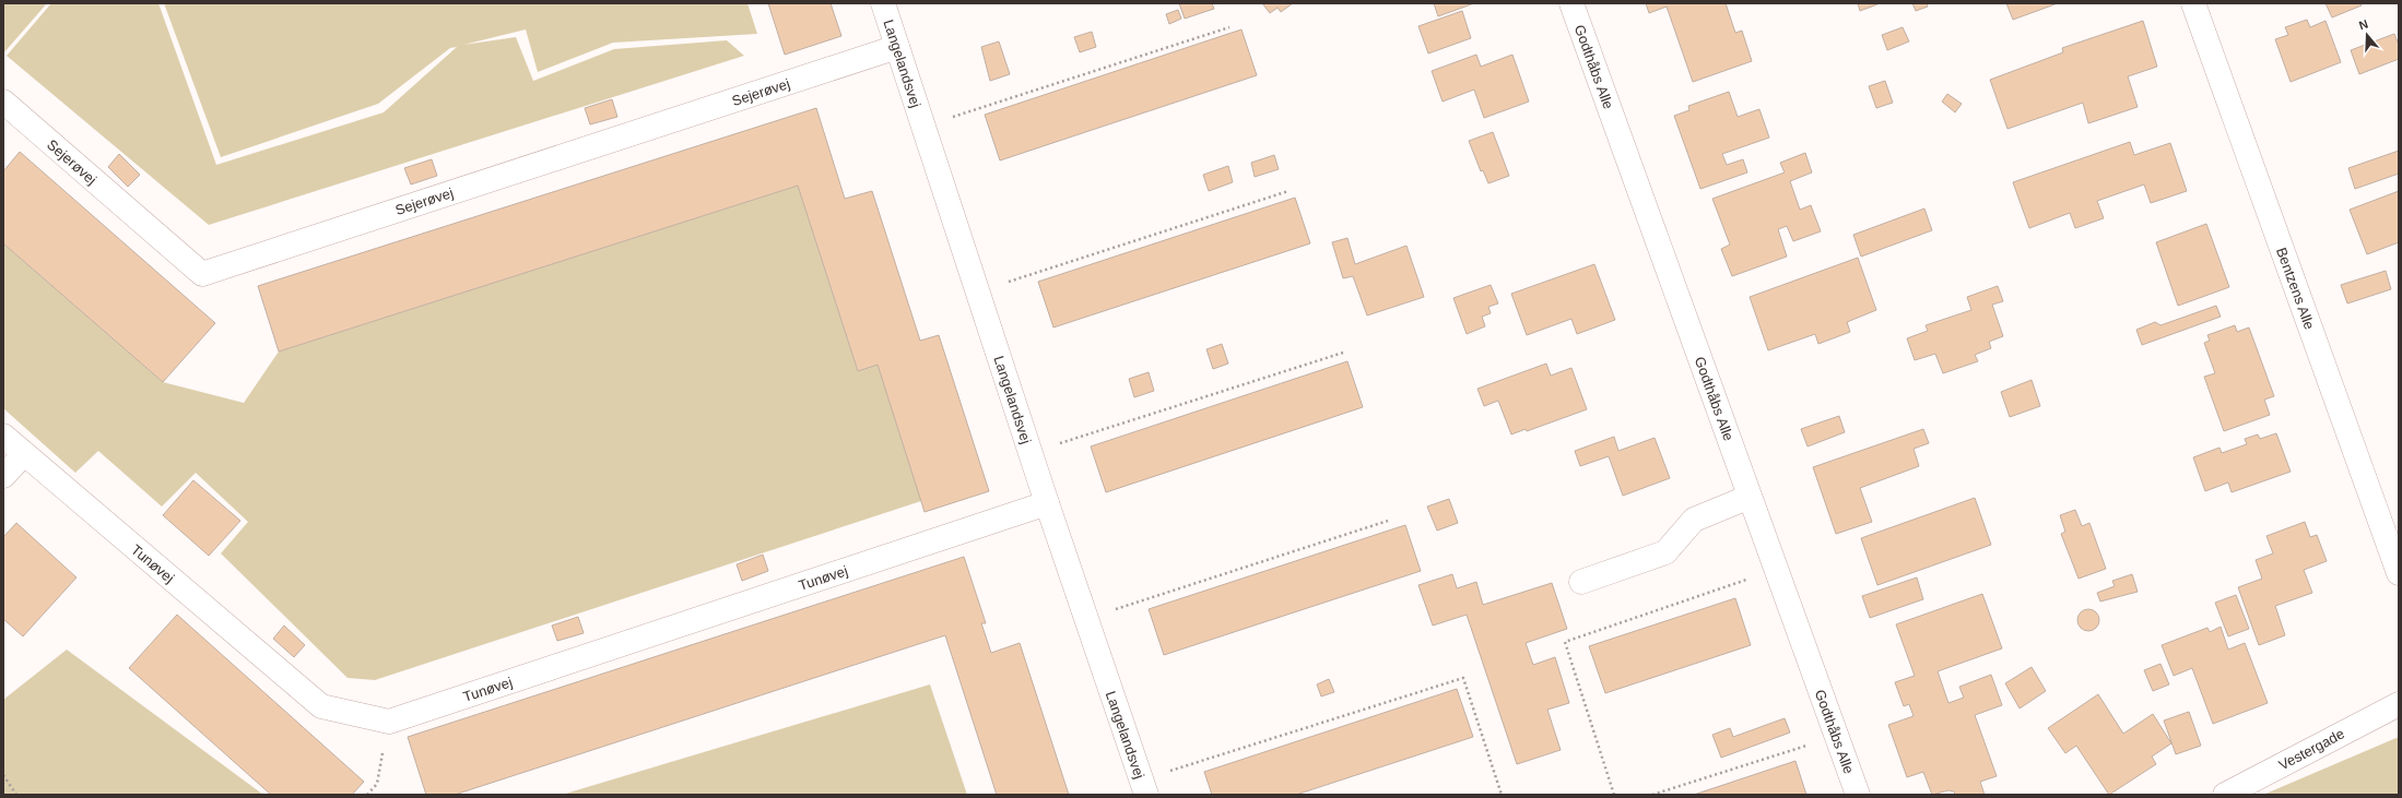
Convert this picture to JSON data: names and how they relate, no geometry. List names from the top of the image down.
{
  "streets": {
    "street": [
      "Langelandsvej",
      "Godthåbs Alle",
      "Sejerøvej",
      "Bentzens Alle",
      "Tunøvej",
      "Vestergade"
    ]
  },
  "crossings": [
    ["Langelandsvej", "Sejerøvej"],
    ["Langelandsvej", "Tunøvej"]
  ],
  "north": "top"
}
